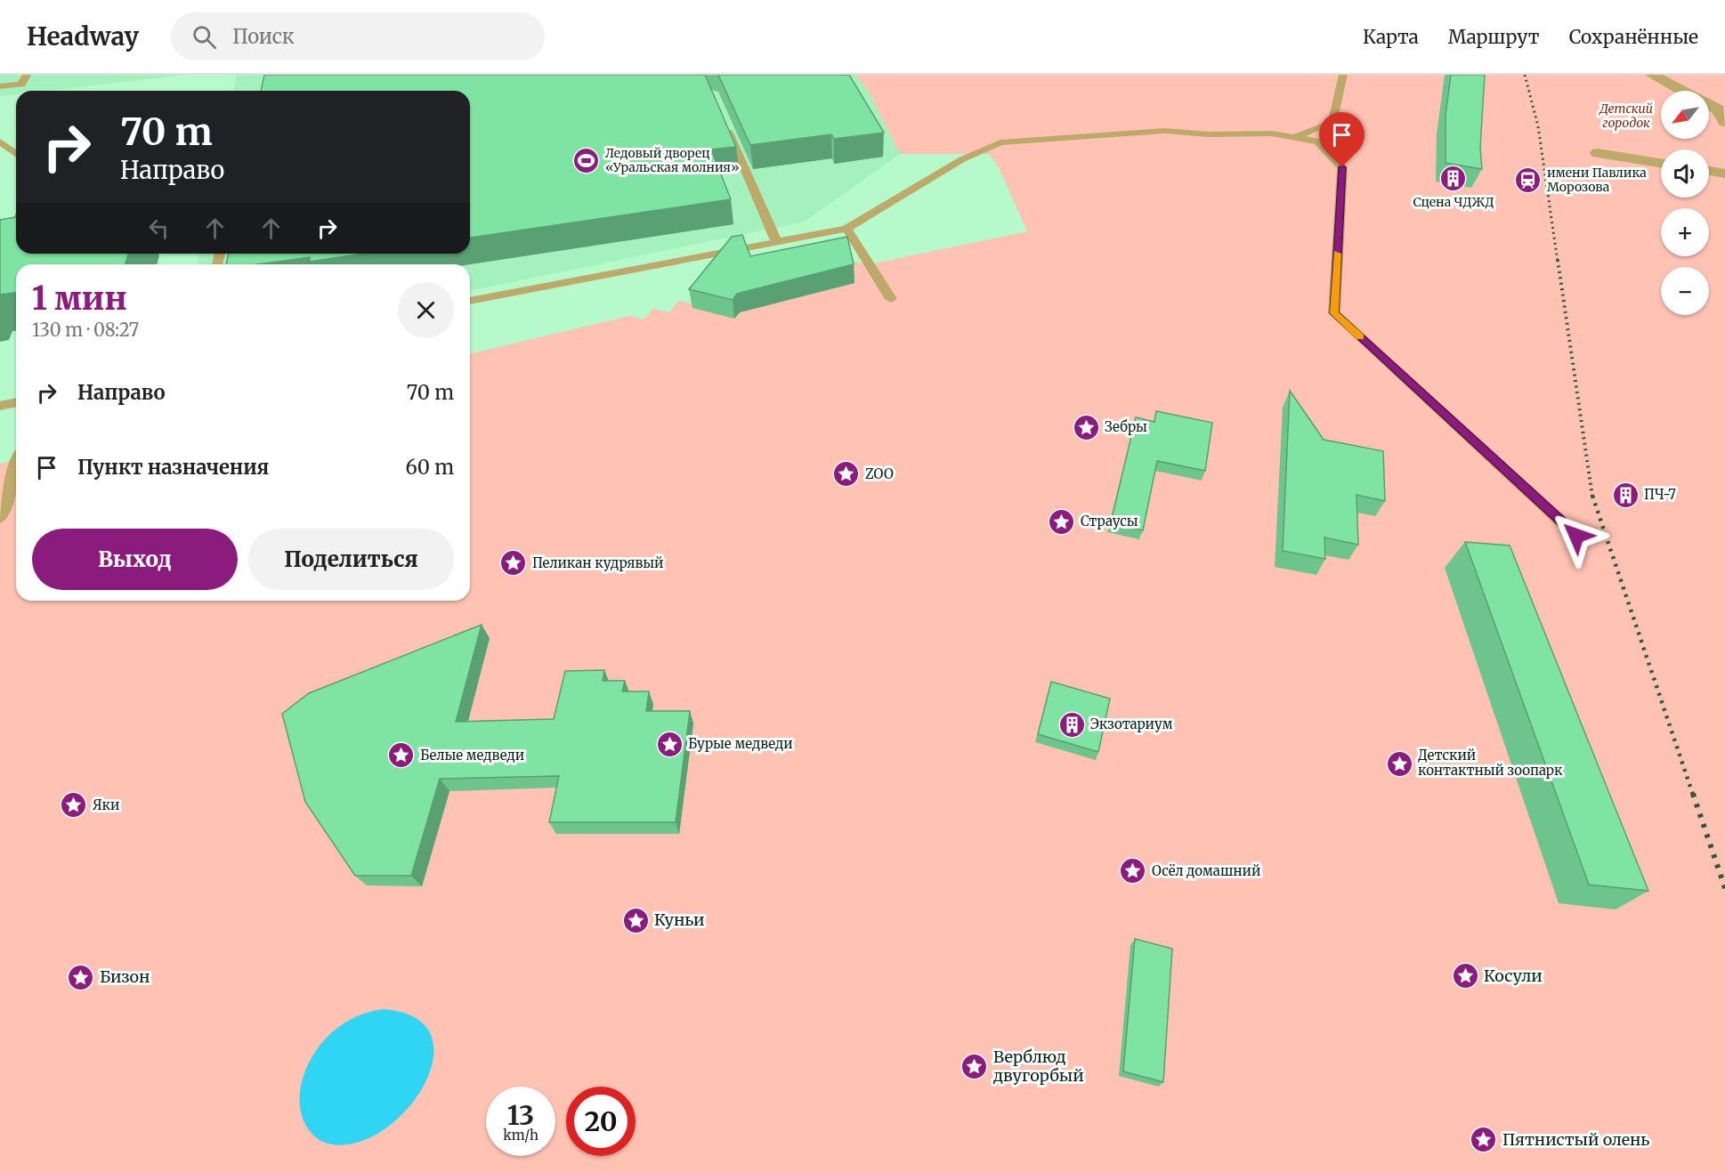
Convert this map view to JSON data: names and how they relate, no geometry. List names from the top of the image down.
{
  "parks": ["Детский городок"],
  "places": {
    "sports": ["Ледовый дворец «Уральская молния»"],
    "building": ["Сцена ЧДЖД", "ПЧ-7", "Экзотариум"],
    "station": ["имени Павлика Морозова"],
    "place": [
      "Зебры",
      "ZOO",
      "Страусы",
      "Пеликан кудрявый",
      "Бурые медведи",
      "Белые медведи",
      "Детский контактный зоопарк",
      "Яки",
      "Осёл домашний",
      "Куньи",
      "Косули",
      "Бизон",
      "Верблюд двугорбый",
      "Пятнистый олень"
    ]
  },
  "north": "bottom left",
  "page": {
    "header": "Headway",
    "search": "Поиск",
    "nav": ["Карта", "Маршрут", "Сохранённые"],
    "map_buttons": ["+", "−"],
    "turn": ["70 m", "Направо"],
    "heading": ["1 мин", "130 m · 08:27"],
    "list": [
      {
        "name": "Направо",
        "value": "70 m"
      },
      {
        "name": "Пункт назначения",
        "value": "60 m"
      }
    ],
    "buttons": ["Выход", "Поделиться"],
    "speed": "13 km/h",
    "limit": "20"
  }
}
